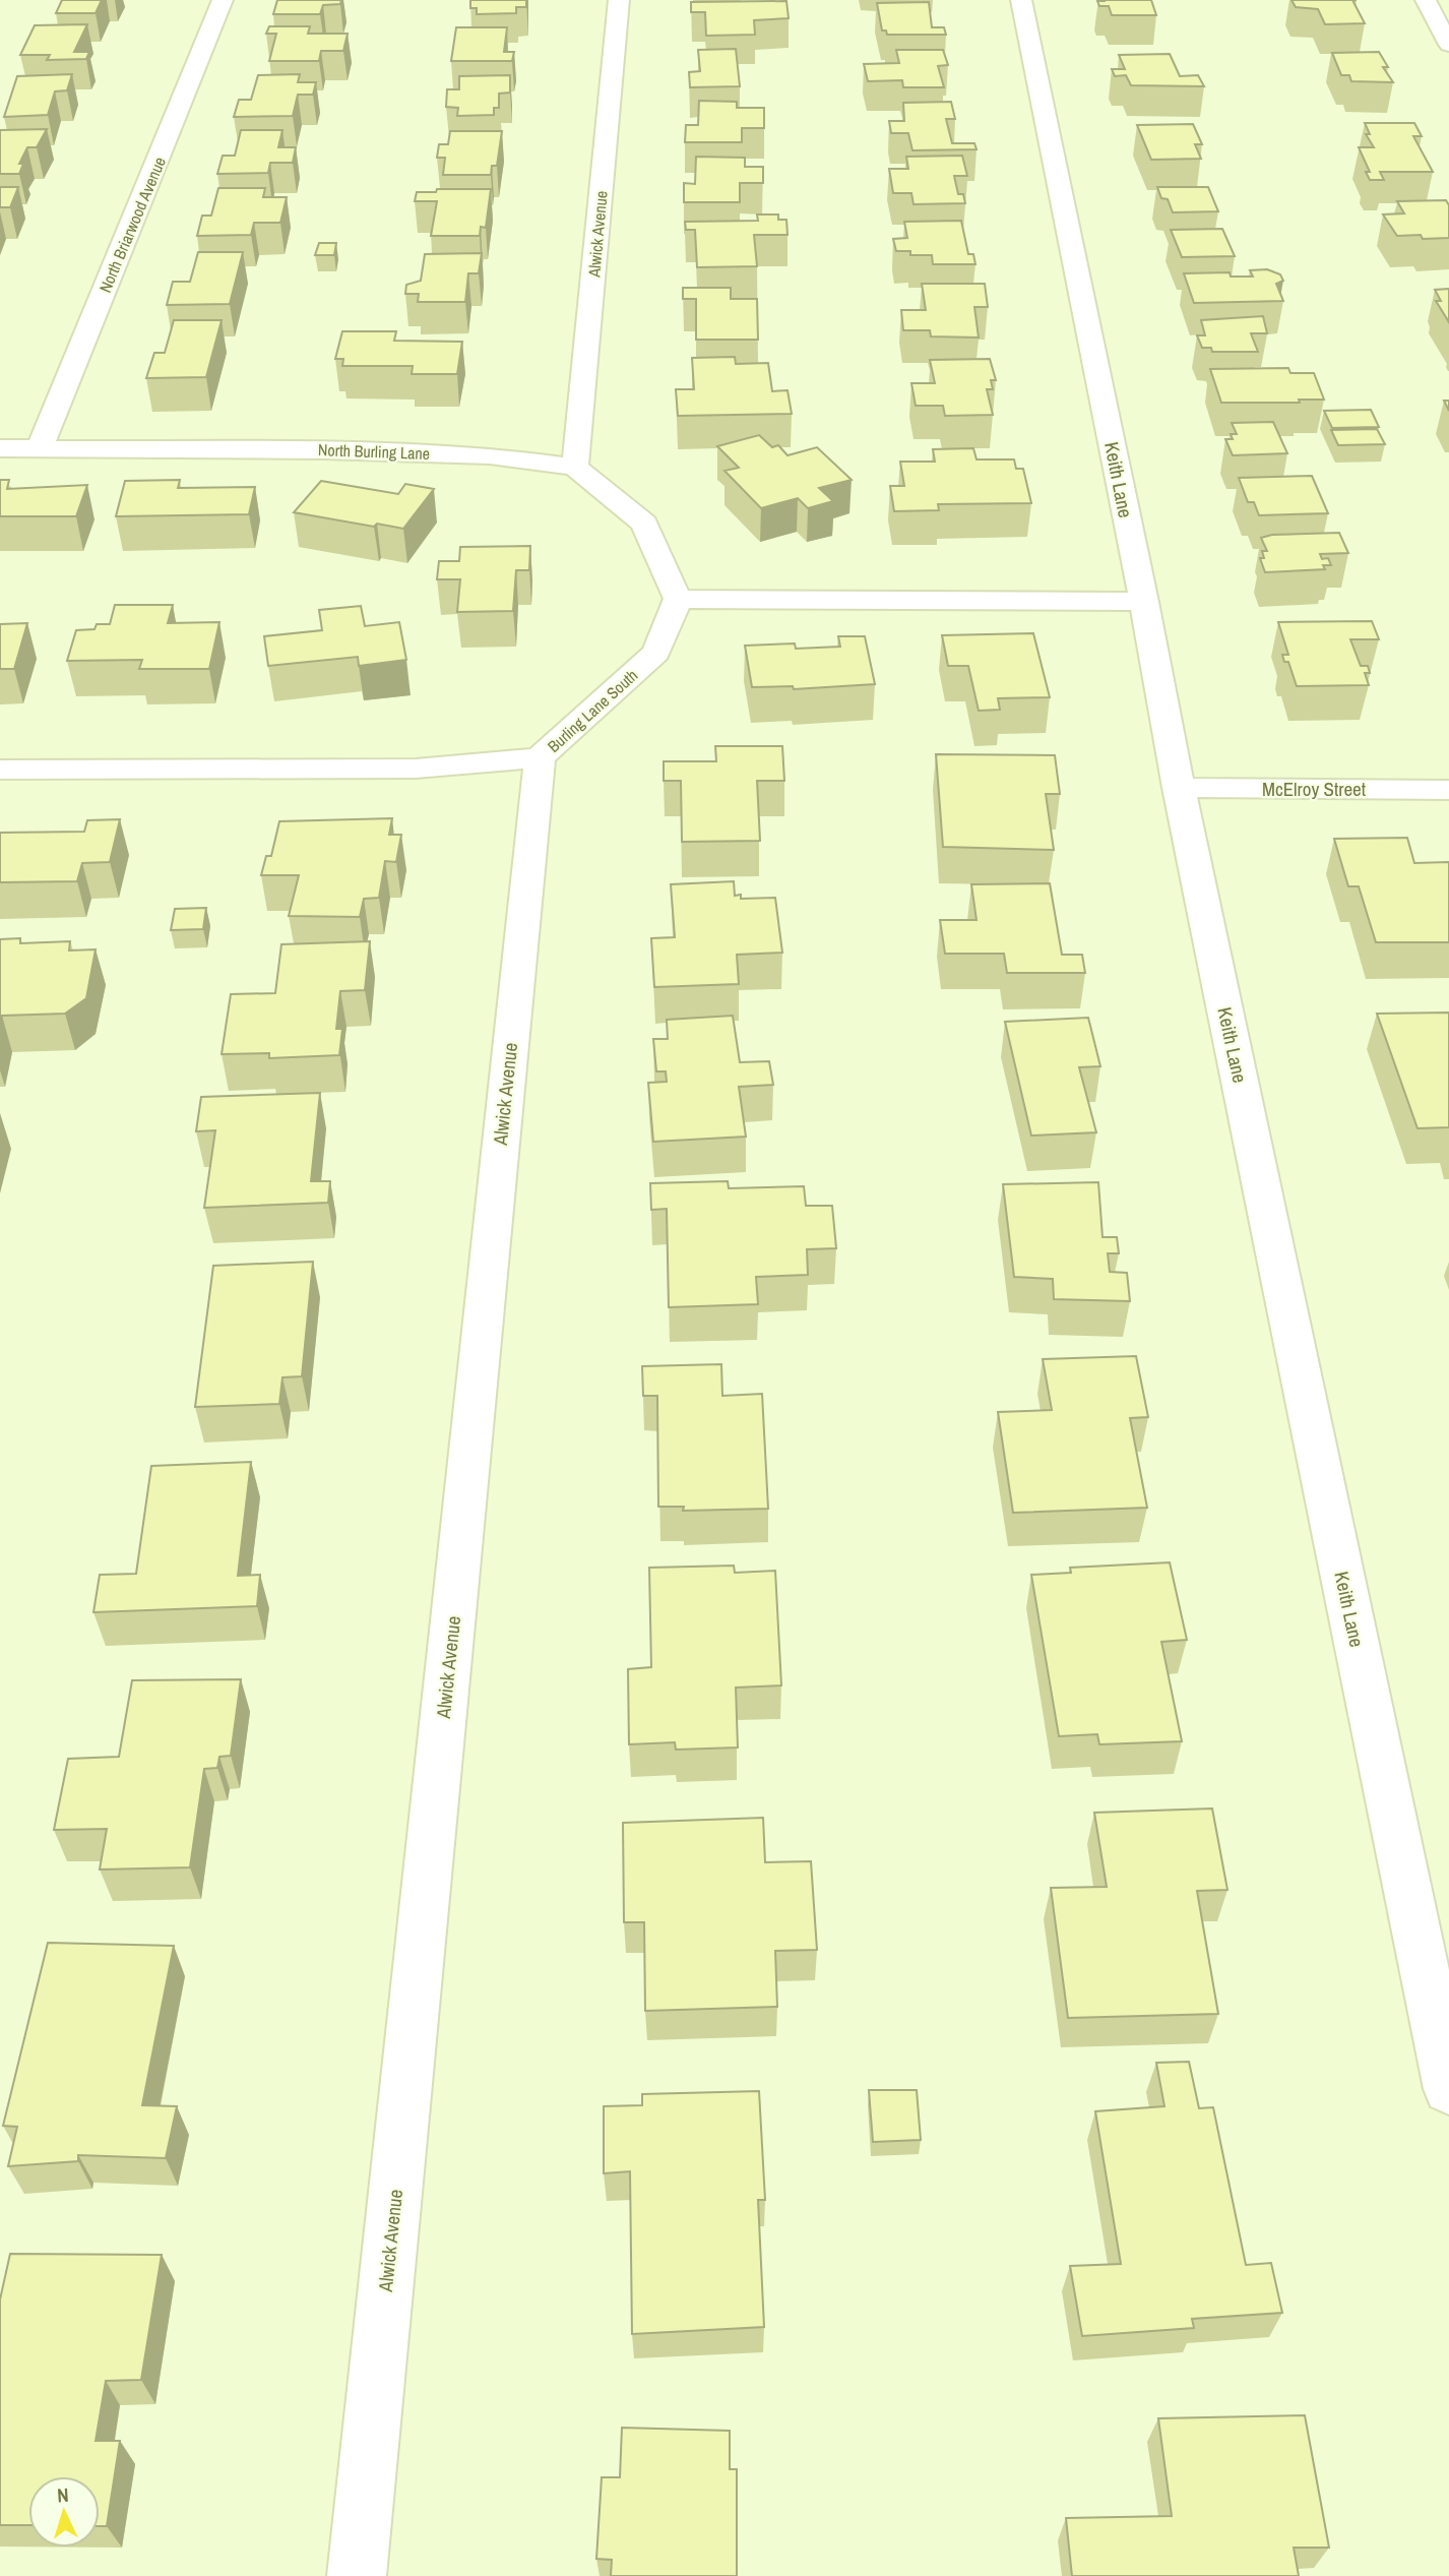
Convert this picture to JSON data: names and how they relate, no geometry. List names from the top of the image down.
{
  "streets": {
    "street": [
      "North Briarwood Avenue",
      "Alwick Avenue",
      "North Burling Lane",
      "Keith Lane",
      "Burling Lane South",
      "McElroy Street"
    ]
  },
  "crossings": [
    ["North Briarwood Avenue", "North Burling Lane"],
    ["Alwick Avenue", "North Burling Lane"],
    ["Alwick Avenue", "Burling Lane South"],
    ["Keith Lane", "McElroy Street"]
  ],
  "north": "top"
}
